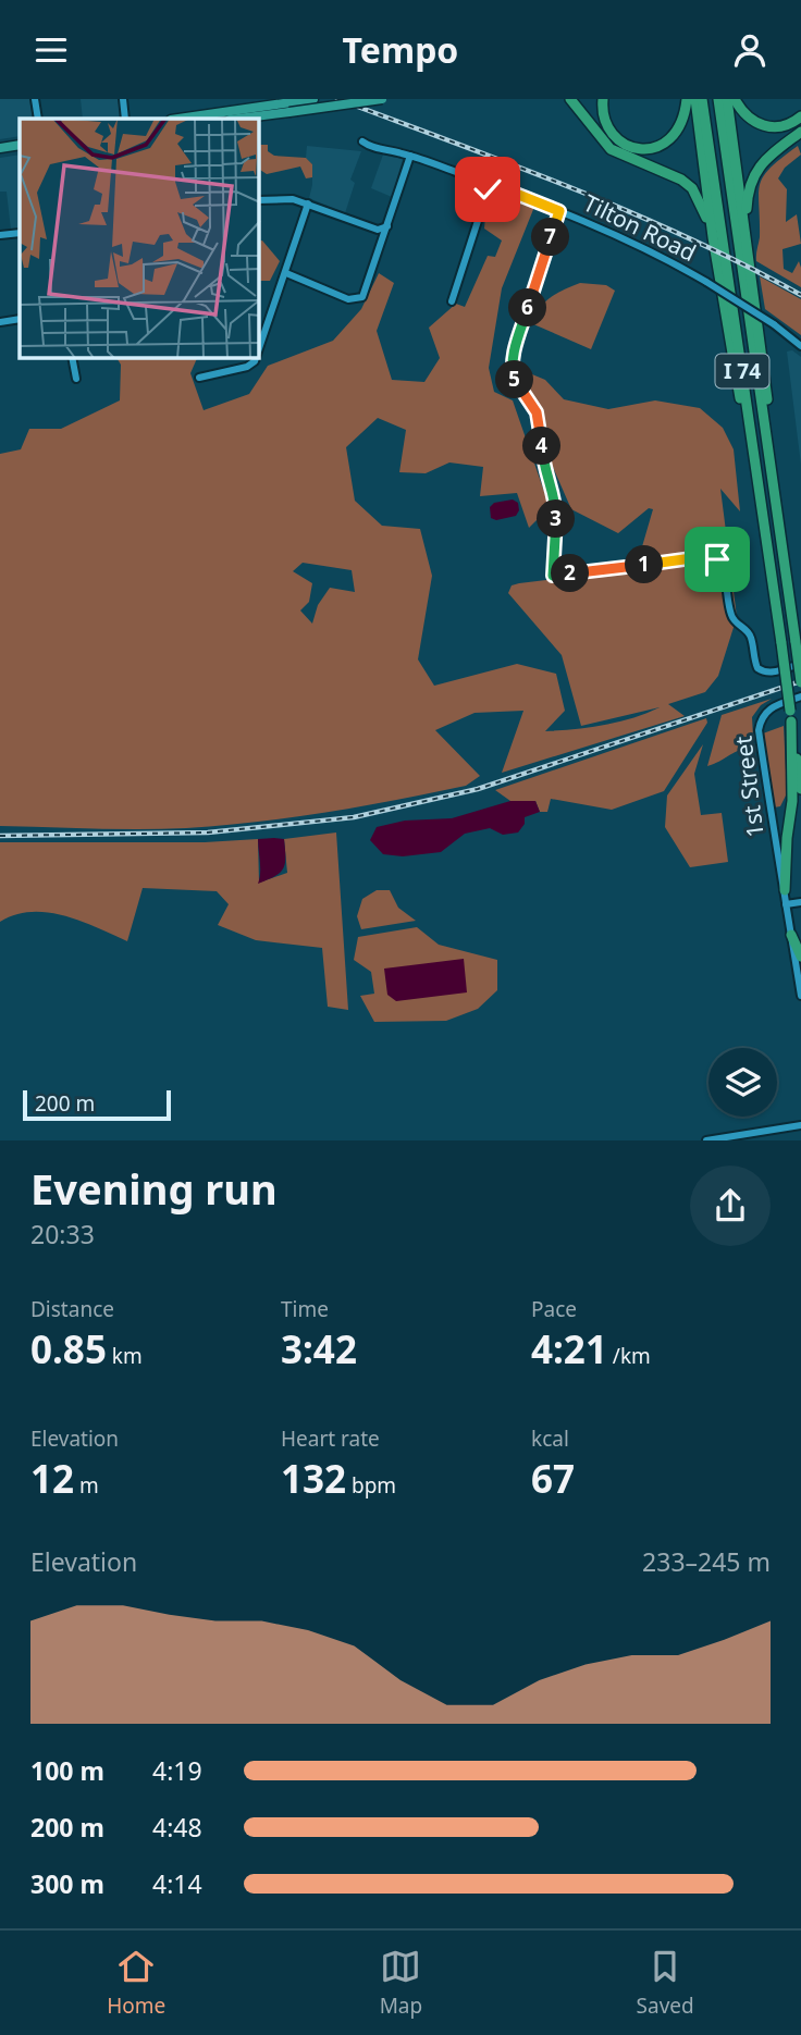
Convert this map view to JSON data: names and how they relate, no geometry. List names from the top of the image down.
{
  "streets": {
    "highway": ["I 74"],
    "street": ["Tilton Road", "1st Street"]
  },
  "scale_bar": "200 m",
  "page": {
    "header": "Tempo",
    "pins": [
      "7",
      "6",
      "5",
      "4",
      "3",
      "1",
      "2"
    ],
    "scale": "200 m",
    "heading": ["Evening run", "20:33"],
    "stats": [
      ["Distance", "0.85 km"],
      ["Time", "3:42"],
      ["Pace", "4:21 /km"],
      ["Elevation", "12 m"],
      ["Heart rate", "132 bpm"],
      ["kcal", "67"]
    ],
    "chart": ["Elevation", "233–245 m"],
    "list": [
      {
        "name": "100 m",
        "note": "4:19"
      },
      {
        "name": "200 m",
        "note": "4:48"
      },
      {
        "name": "300 m",
        "note": "4:14"
      }
    ],
    "tabs": ["Home", "Map", "Saved"]
  }
}
